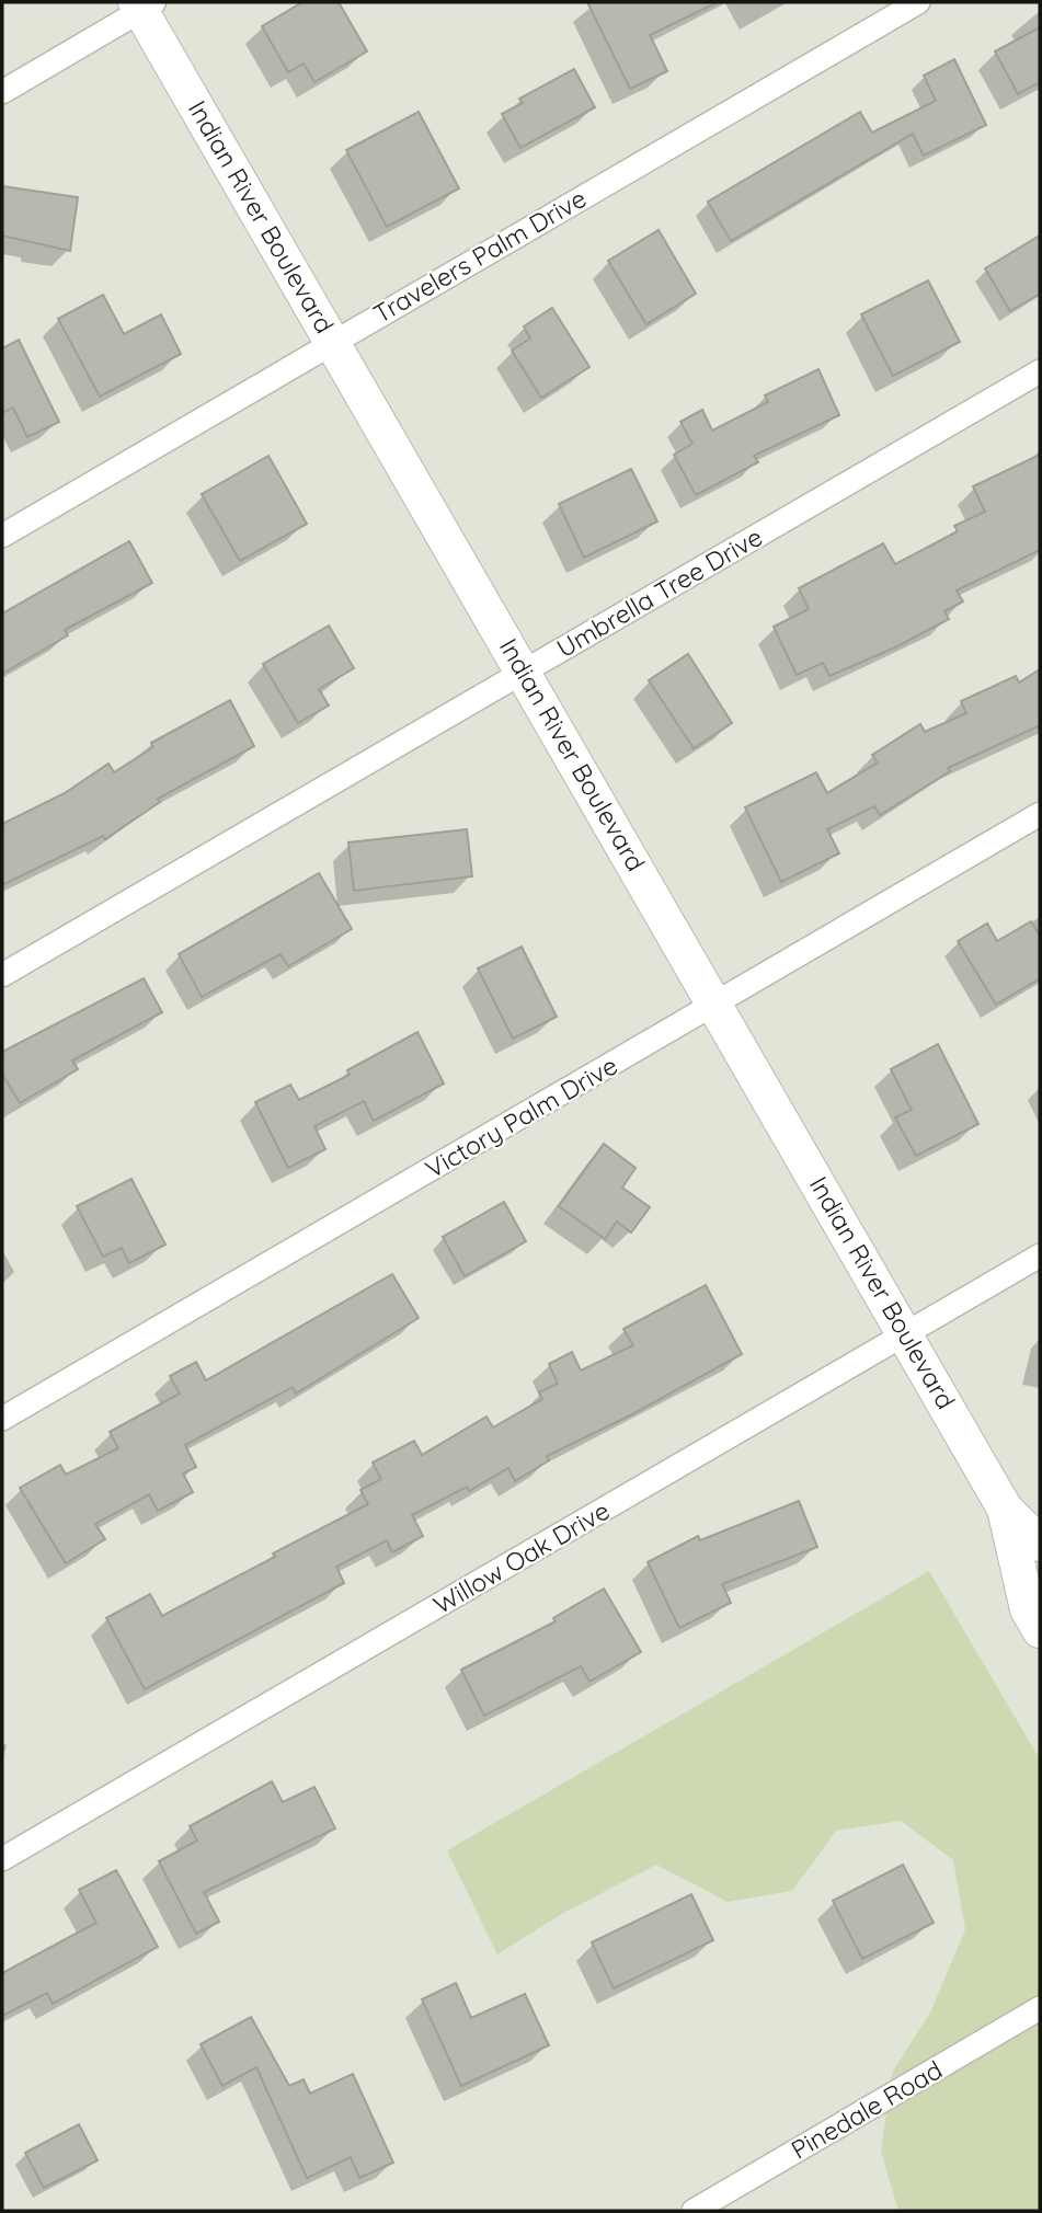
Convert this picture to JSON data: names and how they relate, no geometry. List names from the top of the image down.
{
  "streets": {
    "main road": ["Indian River Boulevard"],
    "street": [
      "Travelers Palm Drive",
      "Umbrella Tree Drive",
      "Victory Palm Drive",
      "Willow Oak Drive",
      "Pinedale Road"
    ]
  },
  "crossings": [
    ["Indian River Boulevard", "Travelers Palm Drive"],
    ["Indian River Boulevard", "Umbrella Tree Drive"],
    ["Indian River Boulevard", "Victory Palm Drive"],
    ["Indian River Boulevard", "Willow Oak Drive"]
  ]
}
